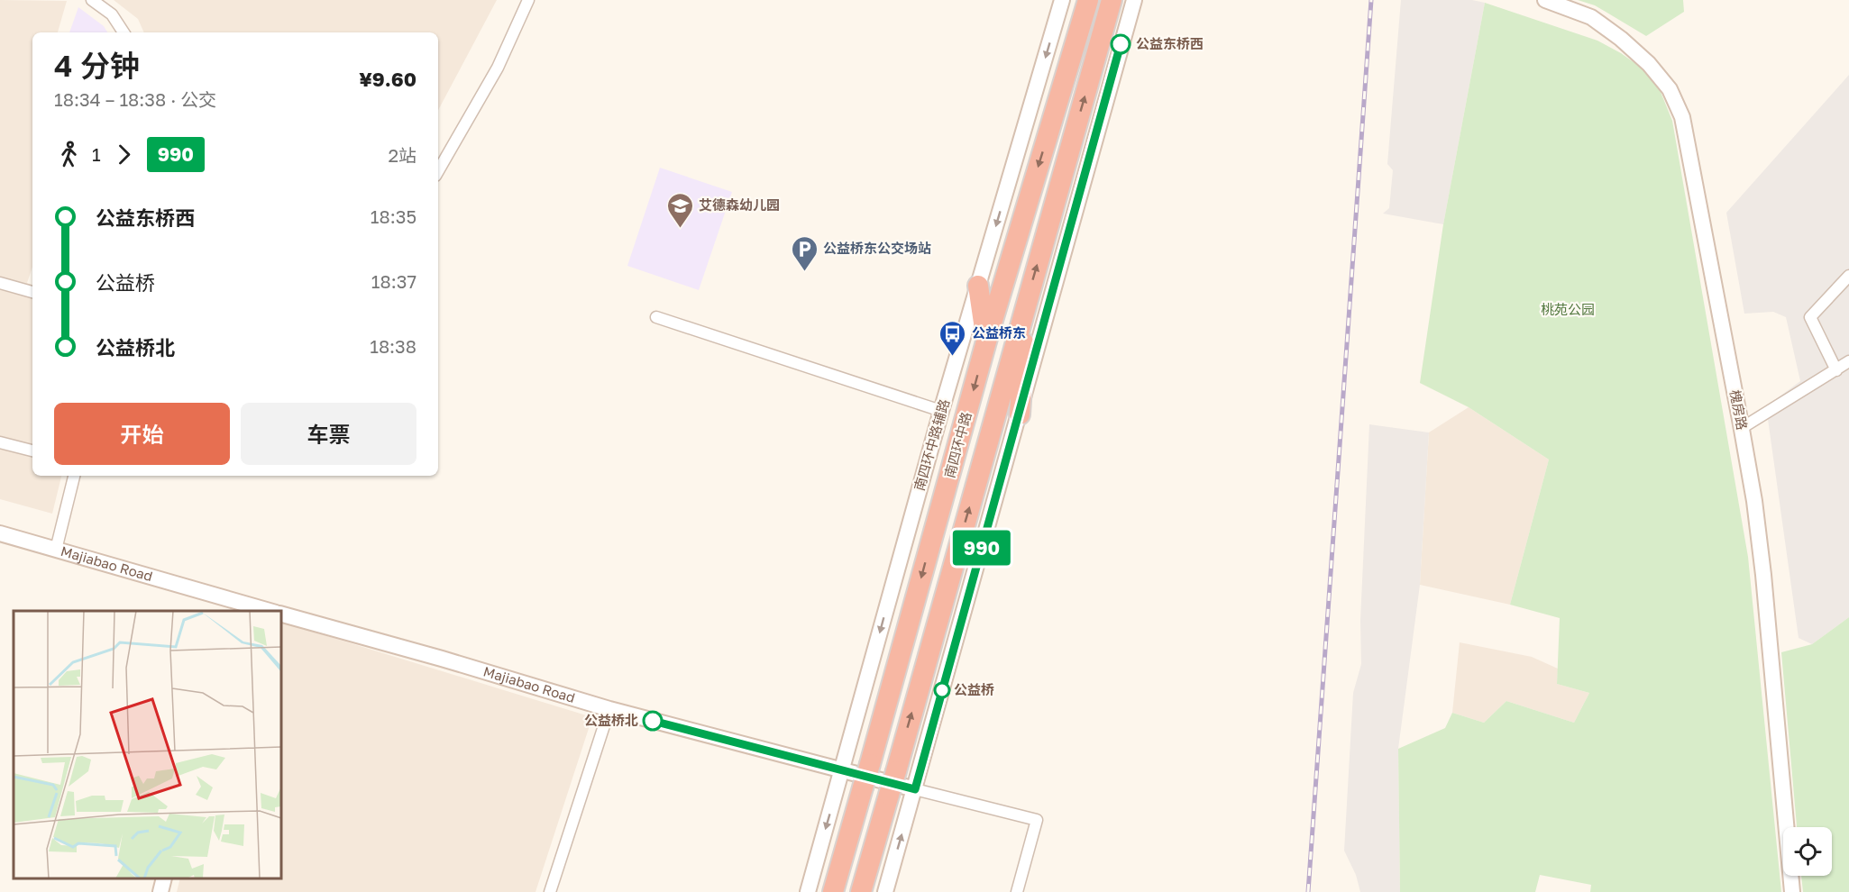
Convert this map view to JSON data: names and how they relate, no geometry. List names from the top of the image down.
{
  "streets": {
    "highway": ["南四环中路"],
    "main road": ["槐房路", "南四环中路辅路", "Majiabao Road"]
  },
  "crossings": [
    ["南四环中路辅路", "Majiabao Road"]
  ],
  "parks": ["桃苑公园"],
  "places": {
    "other": ["公益东桥西", "公益桥", "公益桥北"],
    "school or university": ["艾德森幼儿园"],
    "parking": ["公益桥东公交场站"],
    "bus stop": ["公益桥东"]
  },
  "lines": ["bus line 990"],
  "page": {
    "on_map": "990",
    "heading": ["4 分钟", "18:34 – 18:38 · 公交", "¥9.60"],
    "legs": ["1", "990", "2站"],
    "list": [
      {
        "name": "公益东桥西",
        "value": "18:35"
      },
      {
        "name": "公益桥",
        "value": "18:37"
      },
      {
        "name": "公益桥北",
        "value": "18:38"
      }
    ],
    "buttons": ["开始", "车票"]
  }
}
